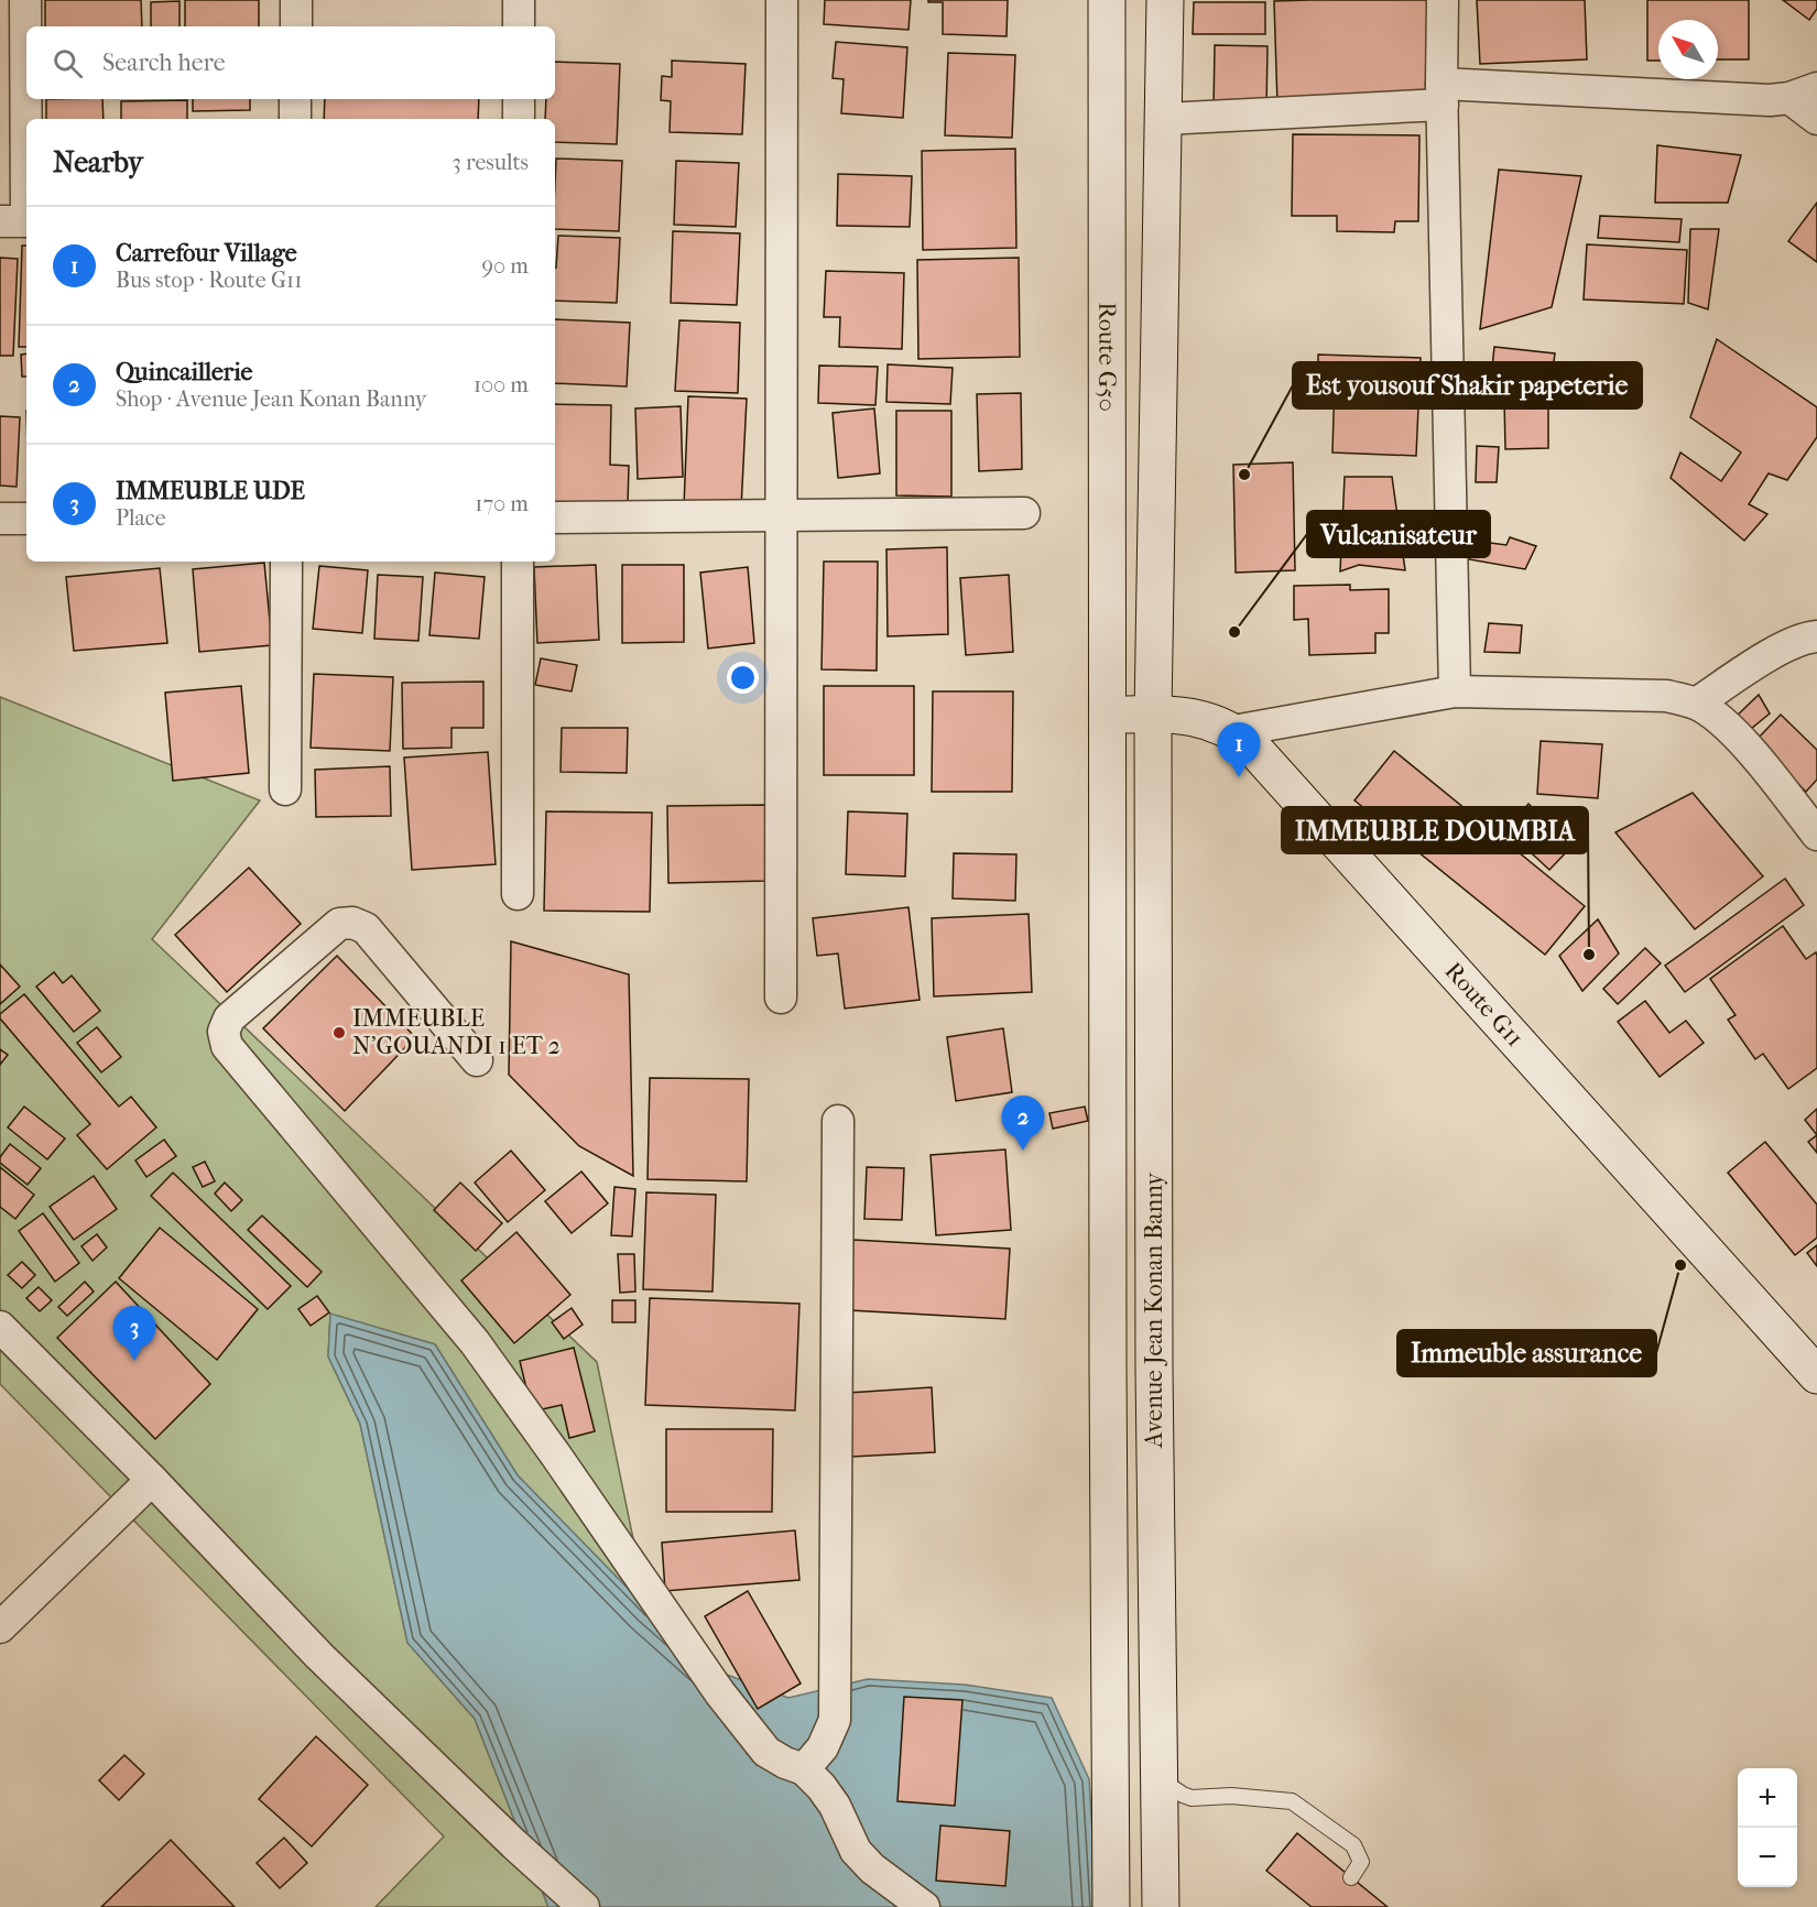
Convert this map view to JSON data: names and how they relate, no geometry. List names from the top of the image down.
{
  "streets": {
    "street": ["Route G50", "Route G11", "Avenue Jean Konan Banny"]
  },
  "crossings": [
    ["Route G50", "Route G11"],
    ["Route G50", "Avenue Jean Konan Banny"],
    ["Route G11", "Avenue Jean Konan Banny"]
  ],
  "places": [
    "Est yousouf Shakir papeterie",
    "Vulcanisateur",
    "IMMEUBLE DOUMBIA",
    "IMMEUBLE N'GOUANDI 1 ET 2",
    "Immeuble assurance"
  ],
  "north": "top left",
  "page": {
    "search": "Search here",
    "heading": ["Nearby", "3 results"],
    "list": [
      {
        "mark": "1",
        "name": "Carrefour Village",
        "note": "Bus stop · Route G11",
        "value": "90 m"
      },
      {
        "mark": "2",
        "name": "Quincaillerie",
        "note": "Shop · Avenue Jean Konan Banny",
        "value": "100 m"
      },
      {
        "mark": "3",
        "name": "IMMEUBLE UDE",
        "note": "Place",
        "value": "170 m"
      }
    ],
    "pins": ["1", "2", "3"],
    "map_buttons": ["+", "−"]
  }
}
